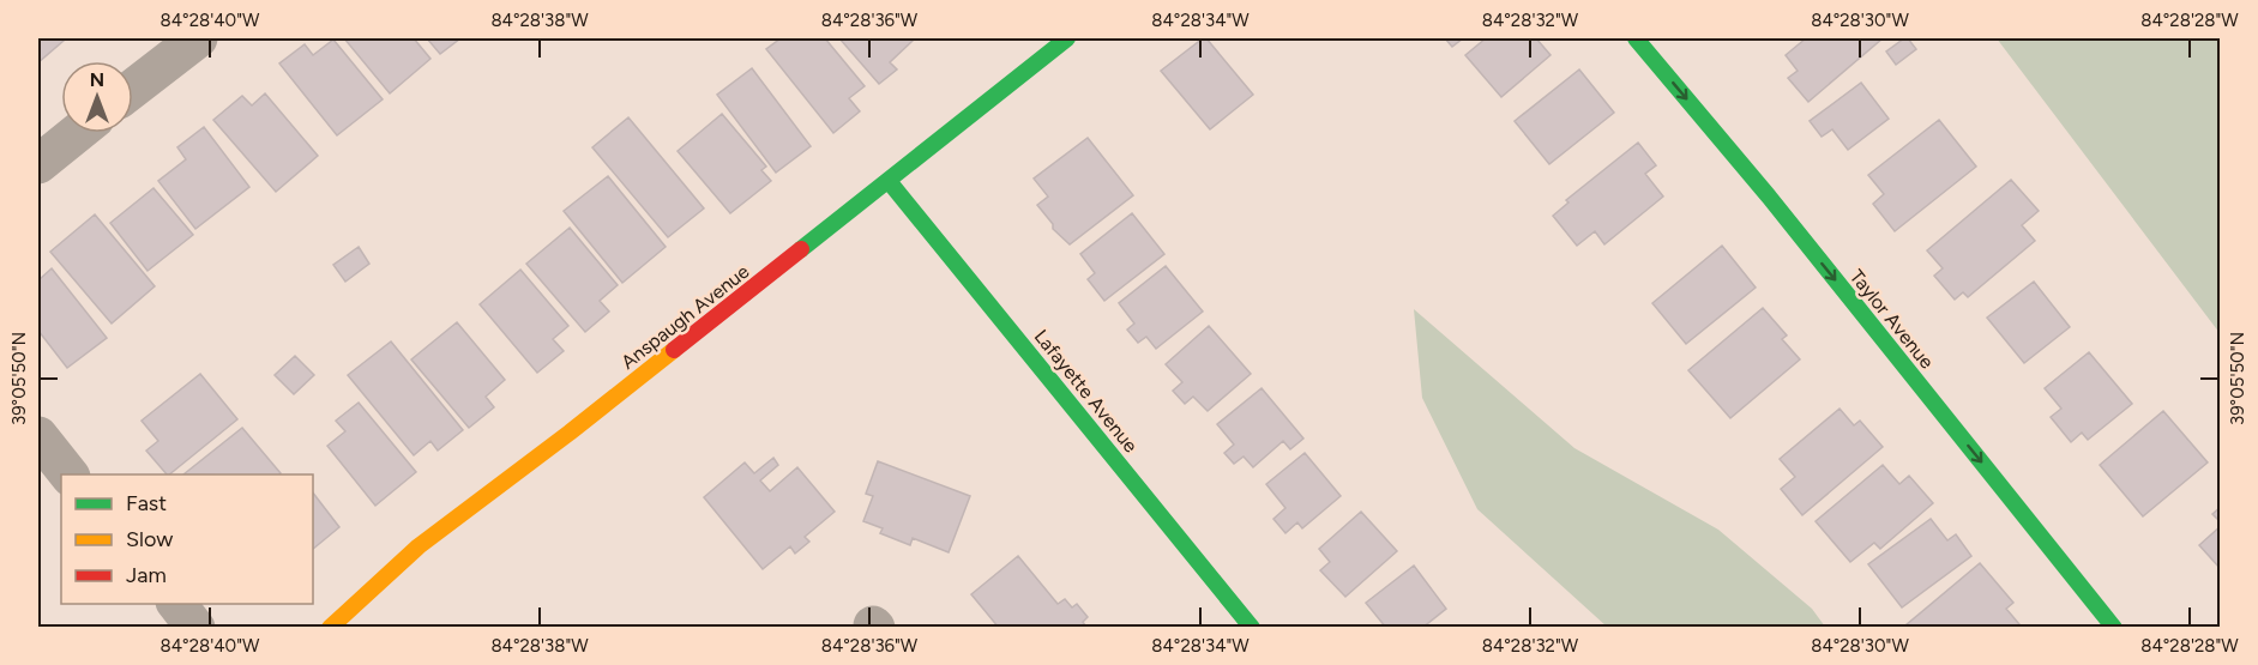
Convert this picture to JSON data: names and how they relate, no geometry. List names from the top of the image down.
{
  "streets": {
    "street": ["Anspaugh Avenue", "Taylor Avenue", "Lafayette Avenue"]
  },
  "crossings": [
    ["Anspaugh Avenue", "Lafayette Avenue"]
  ],
  "one_way": ["Taylor Avenue"],
  "legend": ["Fast", "Slow", "Jam"],
  "north": "top",
  "coordinates": [
    "84°28'40\"W",
    "84°28'38\"W",
    "84°28'36\"W",
    "84°28'34\"W",
    "84°28'32\"W",
    "84°28'30\"W",
    "84°28'28\"W",
    "39°05'50\"N"
  ]
}
